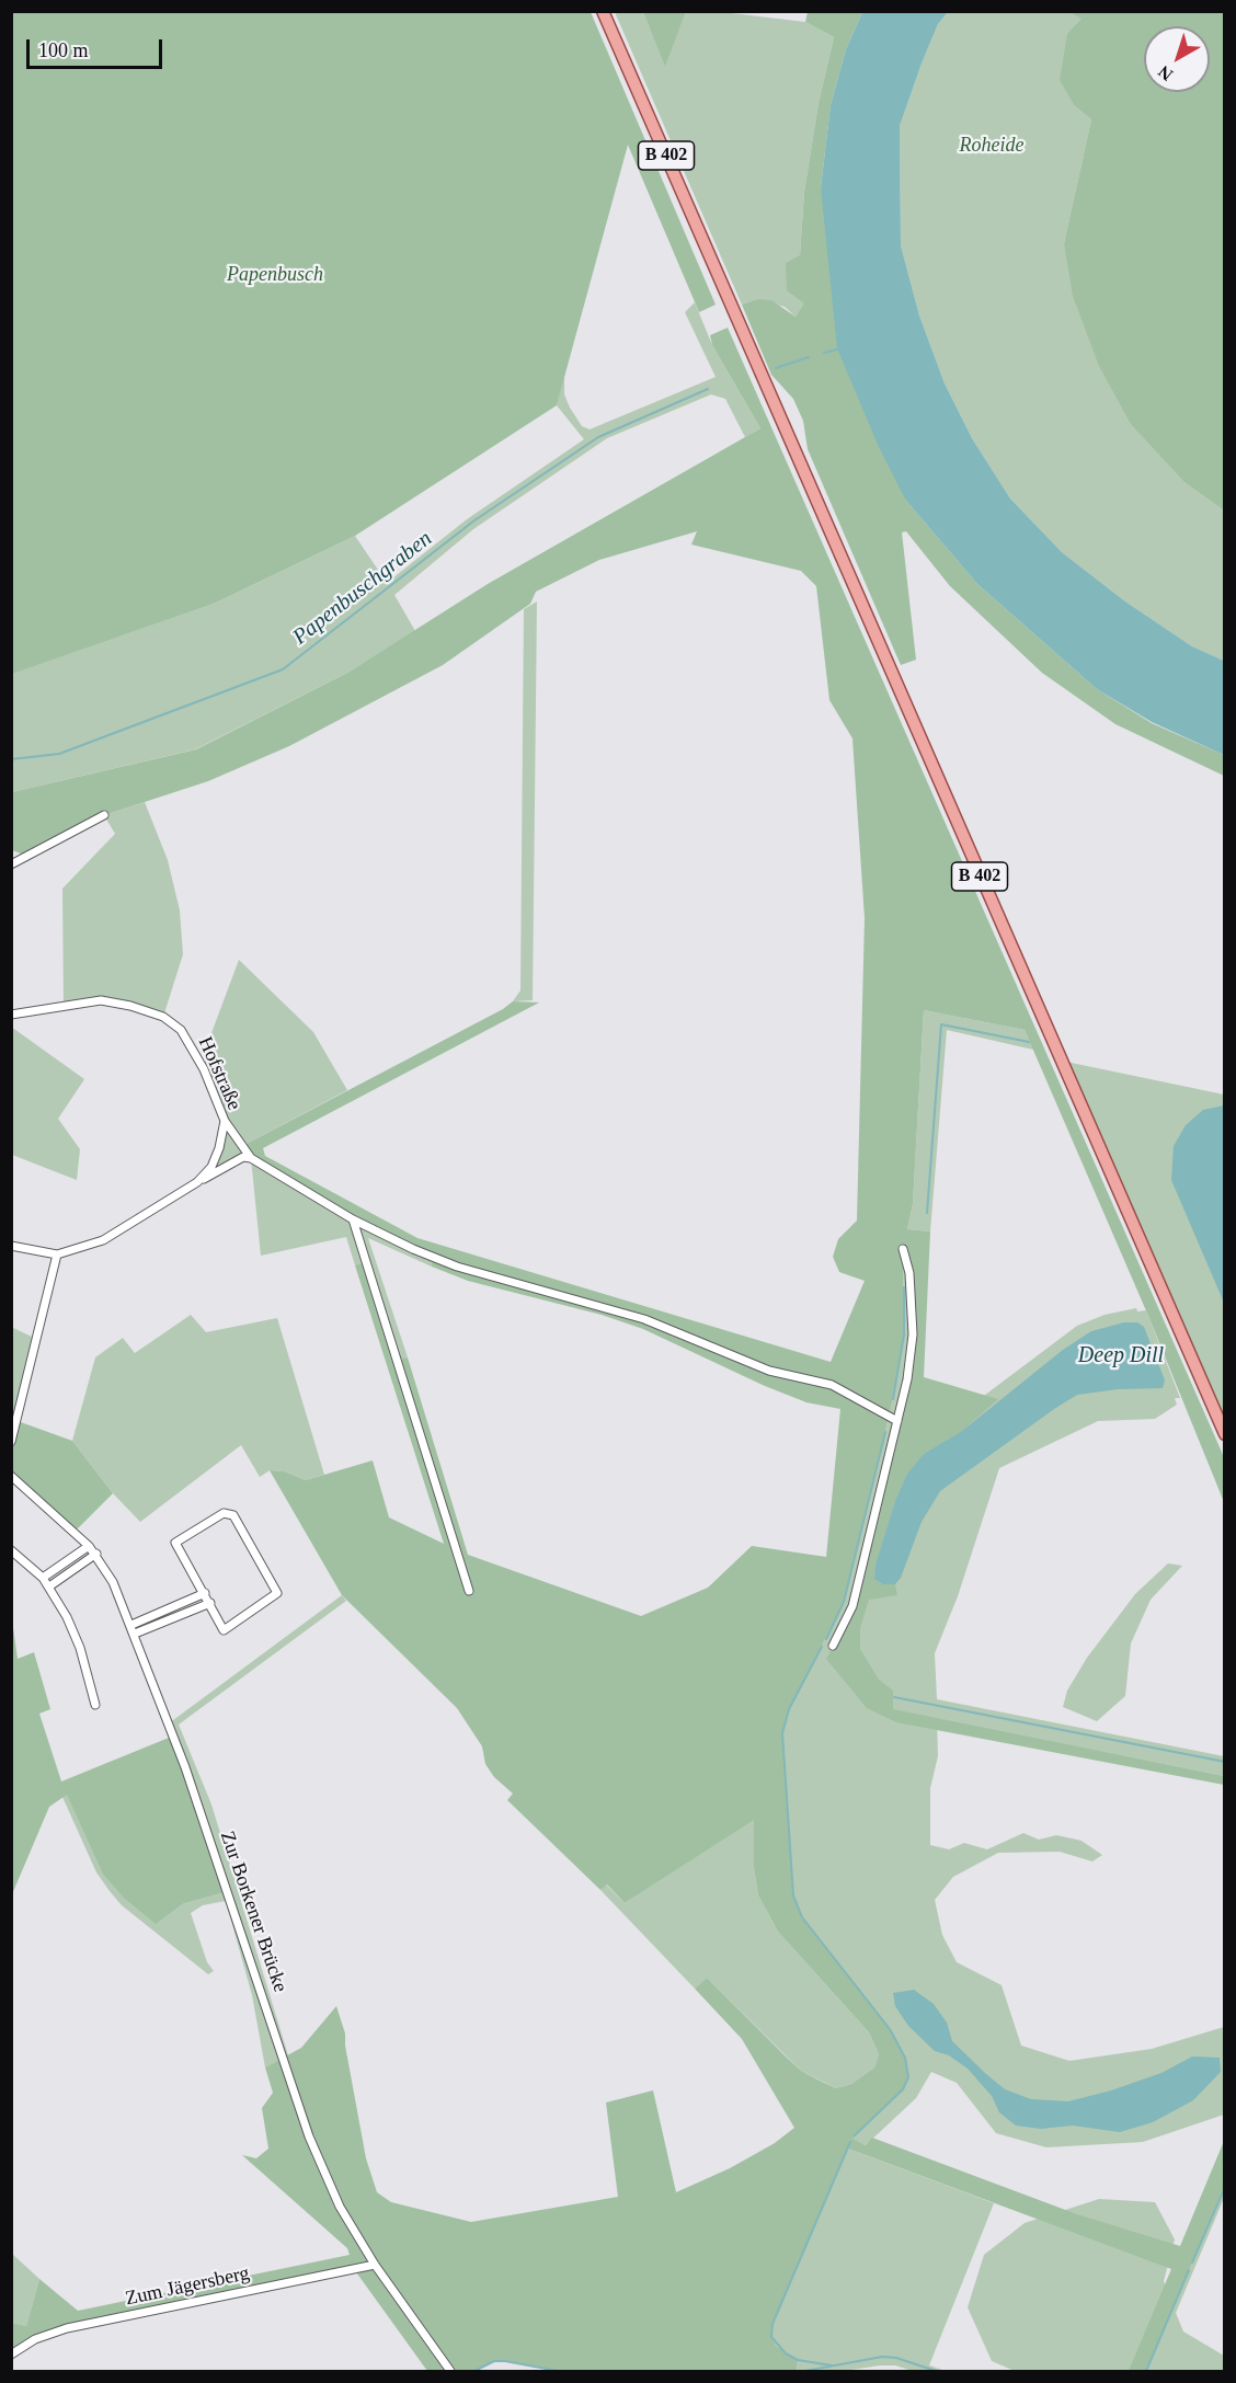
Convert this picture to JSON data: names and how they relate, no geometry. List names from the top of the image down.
{
  "streets": {
    "main road": ["B 402"],
    "street": ["Hofstraße", "Zur Borkener Brücke", "Zum Jägersberg"]
  },
  "crossings": [
    ["Zur Borkener Brücke", "Zum Jägersberg"]
  ],
  "water": ["Papenbuschgraben", "Deep Dill"],
  "parks": ["Roheide", "Papenbusch"],
  "scale_bar": "100 m",
  "north": "bottom left"
}
